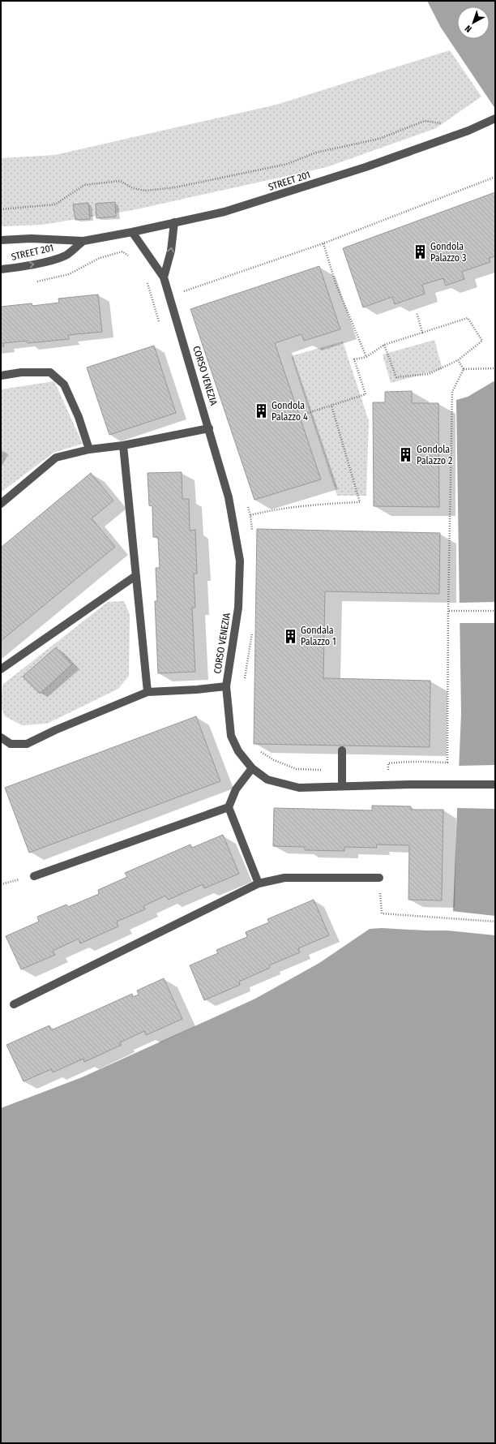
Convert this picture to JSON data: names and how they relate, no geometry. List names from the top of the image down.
{
  "streets": {
    "street": ["STREET 201", "CORSO VENEZIA"]
  },
  "crossings": [
    ["STREET 201", "CORSO VENEZIA"]
  ],
  "places": {
    "building": [
      "Gondola Palazzo 3",
      "Gondola Palazzo 4",
      "Gondola Palazzo 2",
      "Gondala Palazzo 1"
    ]
  },
  "north": "bottom left"
}
